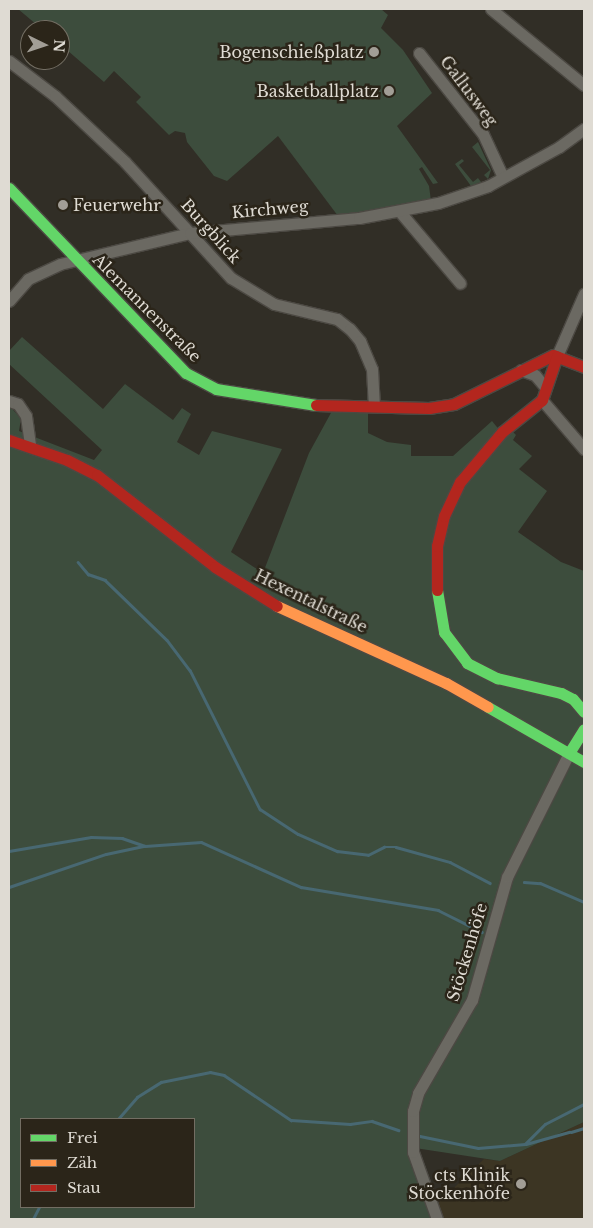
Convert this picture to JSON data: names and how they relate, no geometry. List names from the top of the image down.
{
  "streets": {
    "street": [
      "Gallusweg",
      "Kirchweg",
      "Burgblick",
      "Alemannenstraße",
      "Hexentalstraße",
      "Stöckenhöfe"
    ]
  },
  "crossings": [
    ["Gallusweg", "Kirchweg"],
    ["Kirchweg", "Burgblick"],
    ["Kirchweg", "Alemannenstraße"],
    ["Burgblick", "Alemannenstraße"],
    ["Hexentalstraße", "Stöckenhöfe"]
  ],
  "places": [
    "Bogenschießplatz",
    "Basketballplatz",
    "Feuerwehr",
    "cts Klinik Stöckenhöfe"
  ],
  "legend": ["Frei", "Zäh", "Stau"],
  "north": "right"
}
